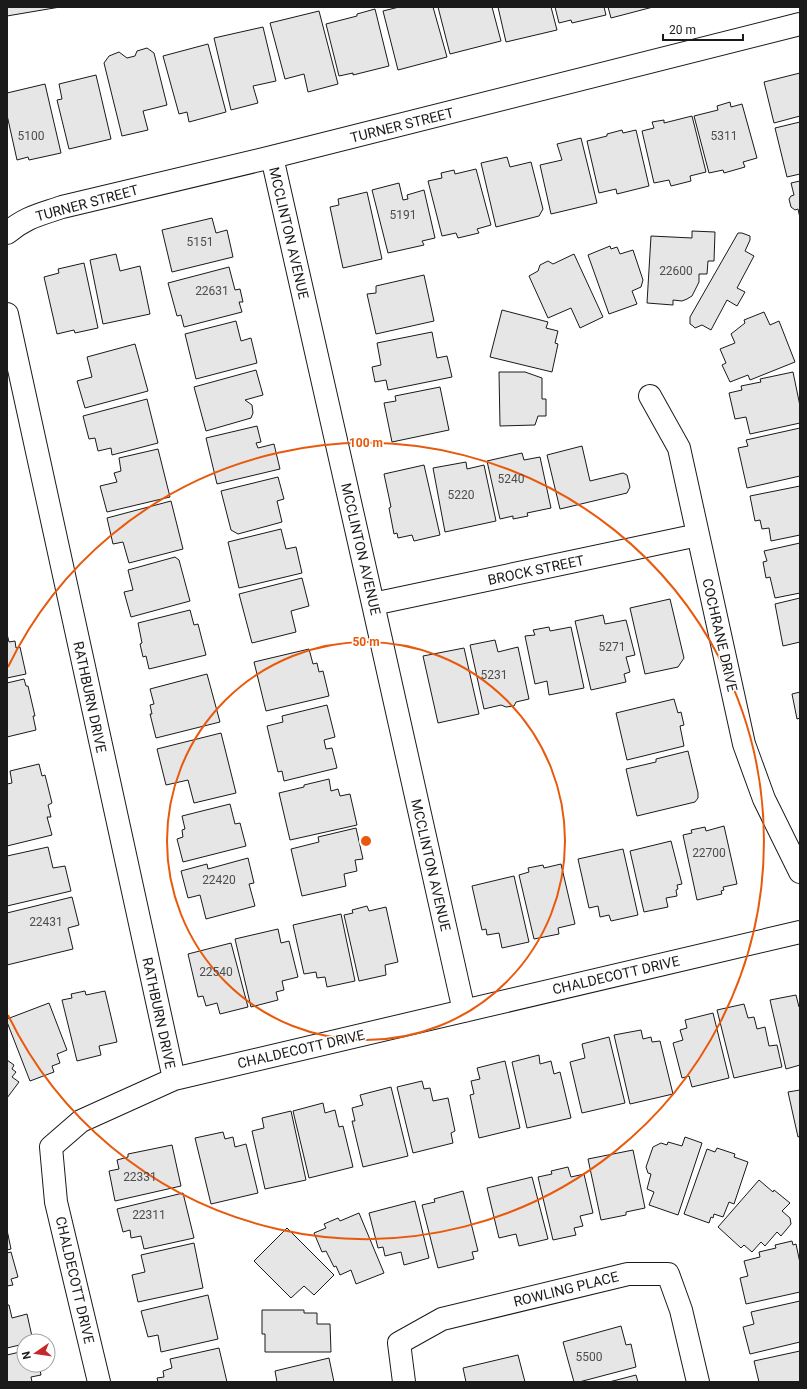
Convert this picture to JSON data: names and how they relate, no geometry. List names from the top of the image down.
{
  "streets": {
    "street": [
      "TURNER STREET",
      "MCCLINTON AVENUE",
      "BROCK STREET",
      "COCHRANE DRIVE",
      "RATHBURN DRIVE",
      "CHALDECOTT DRIVE",
      "ROWLING PLACE"
    ]
  },
  "crossings": [
    ["TURNER STREET", "MCCLINTON AVENUE"],
    ["MCCLINTON AVENUE", "BROCK STREET"],
    ["MCCLINTON AVENUE", "CHALDECOTT DRIVE"],
    ["BROCK STREET", "COCHRANE DRIVE"],
    ["RATHBURN DRIVE", "CHALDECOTT DRIVE"]
  ],
  "house_numbers": [
    "5100",
    "5311",
    "5191",
    "5151",
    "22600",
    "22631",
    "5240",
    "5220",
    "5271",
    "5231",
    "22700",
    "22420",
    "22431",
    "22540",
    "22331",
    "22311",
    "5500"
  ],
  "scale_bar": "20 m",
  "north": "left",
  "rings": ["100 m", "50 m"]
}
